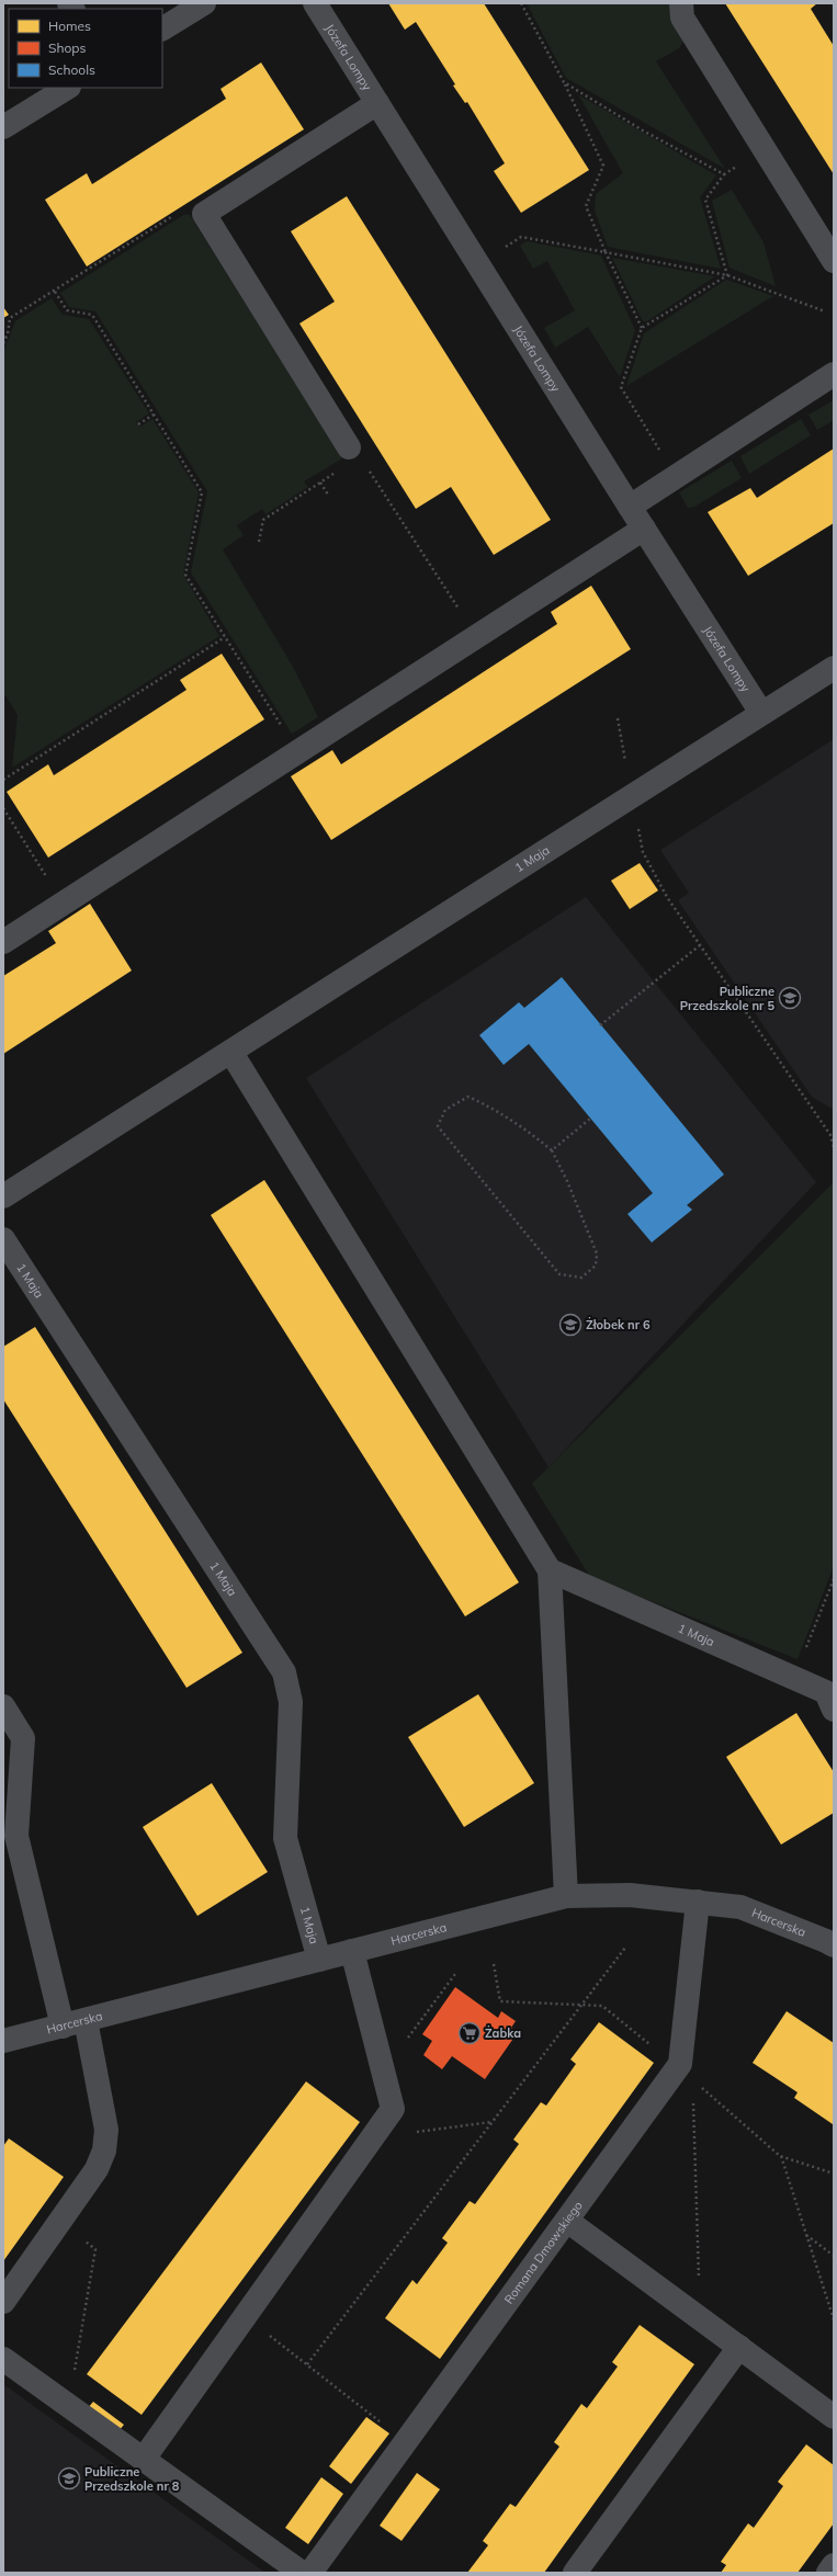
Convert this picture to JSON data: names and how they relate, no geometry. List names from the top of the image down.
{
  "streets": {
    "street": [
      "Józefa Lompy",
      "1 Maja",
      "Harcerska",
      "Romana Dmowskiego"
    ]
  },
  "crossings": [
    ["Józefa Lompy", "1 Maja"],
    ["1 Maja", "Harcerska"],
    ["Harcerska", "Romana Dmowskiego"]
  ],
  "places": {
    "school or university": ["Publiczne Przedszkole nr 5", "Żłobek nr 6", "Publiczne Przedszkole nr 8"],
    "supermarket": ["Żabka"]
  },
  "legend": ["Homes", "Shops", "Schools"]
}
